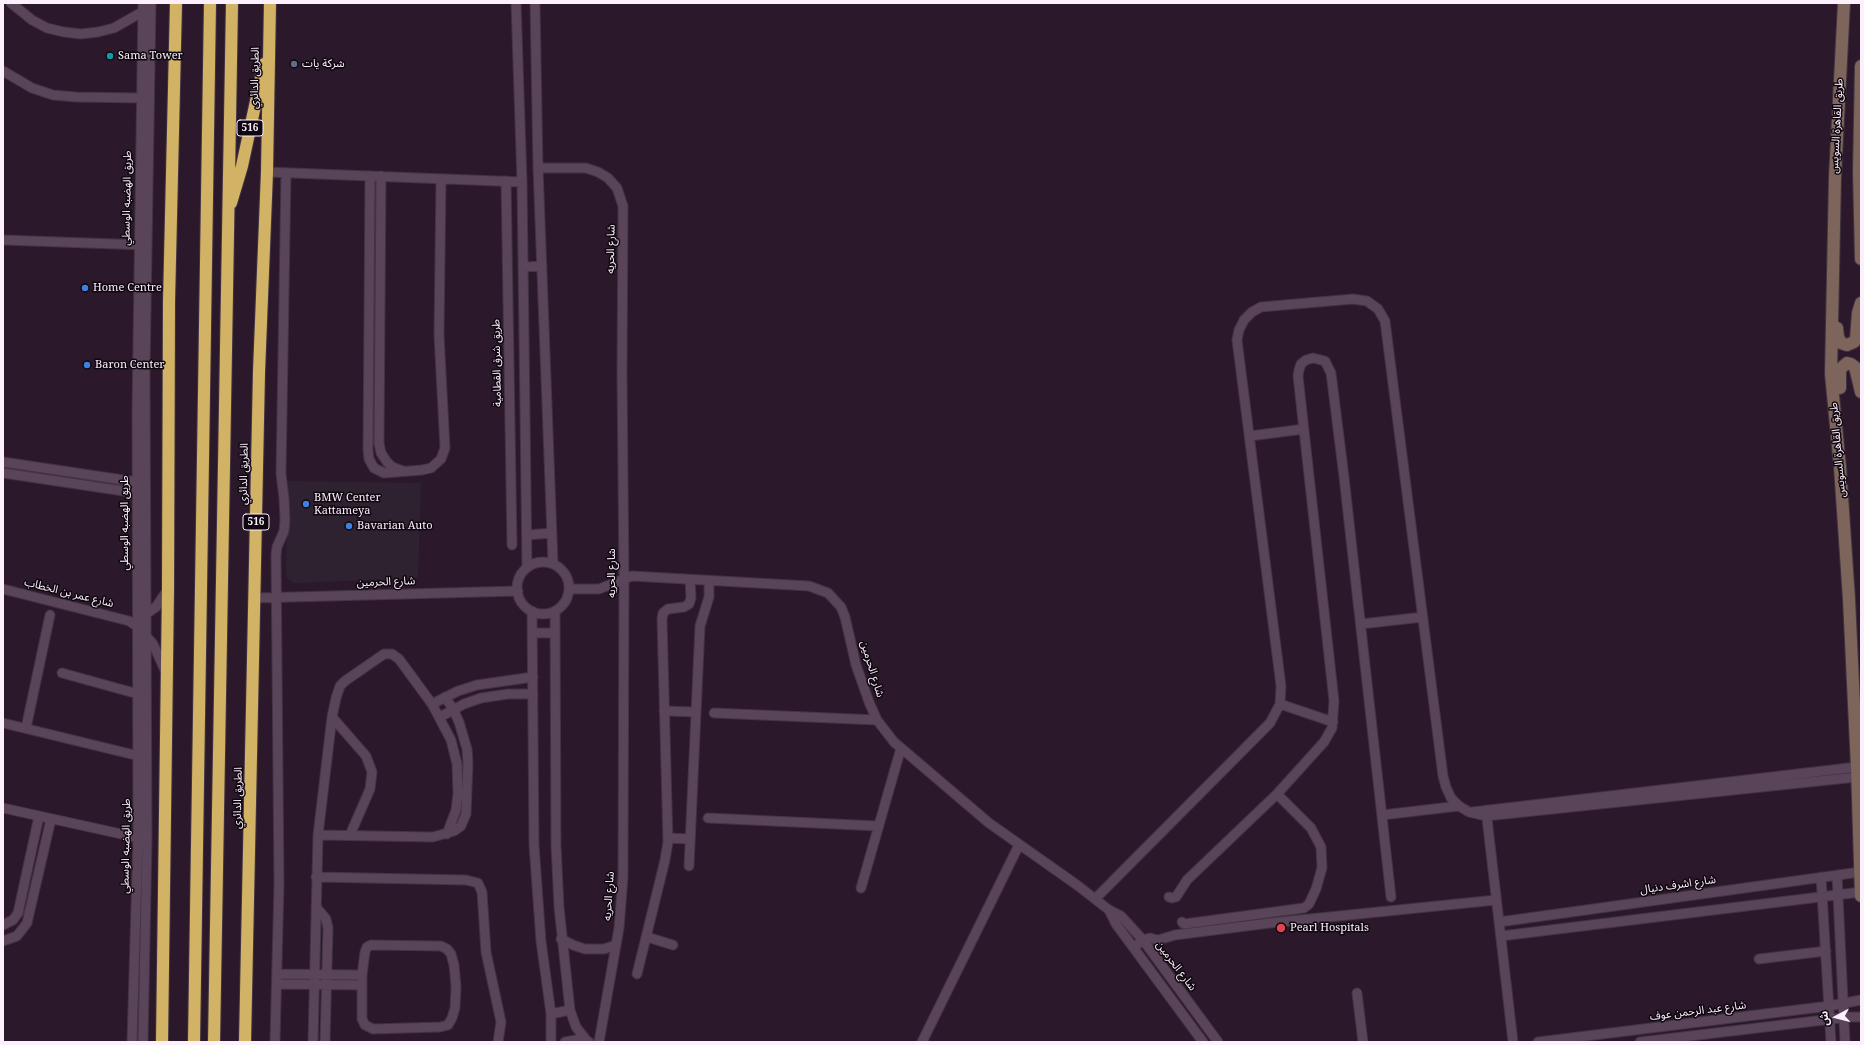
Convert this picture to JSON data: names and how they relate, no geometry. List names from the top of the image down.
{
  "streets": {
    "highway": ["الطريق الدائري", "516"],
    "main road": ["طريق القاهرة السويس"],
    "street": [
      "طريق الهضبه الوسطي",
      "شارع الحريه",
      "طريق شرق القطامية",
      "شارع الحرمين",
      "شارع عمر بن الخطاب",
      "شارع اشرف دنيال",
      "شارع عبد الرحمن عوف"
    ]
  },
  "crossings": [
    ["الطريق الدائري", "516"],
    ["الطريق الدائري", "شارع الحرمين"],
    ["طريق القاهرة السويس", "شارع اشرف دنيال"],
    ["طريق الهضبه الوسطي", "شارع عمر بن الخطاب"],
    ["شارع الحريه", "شارع الحرمين"]
  ],
  "places": [
    "Sama Tower",
    "شركة يات",
    "Home Centre",
    "Baron Center",
    "BMW Center Kattameya",
    "Bavarian Auto",
    "Pearl Hospitals"
  ],
  "north": "left"
}
